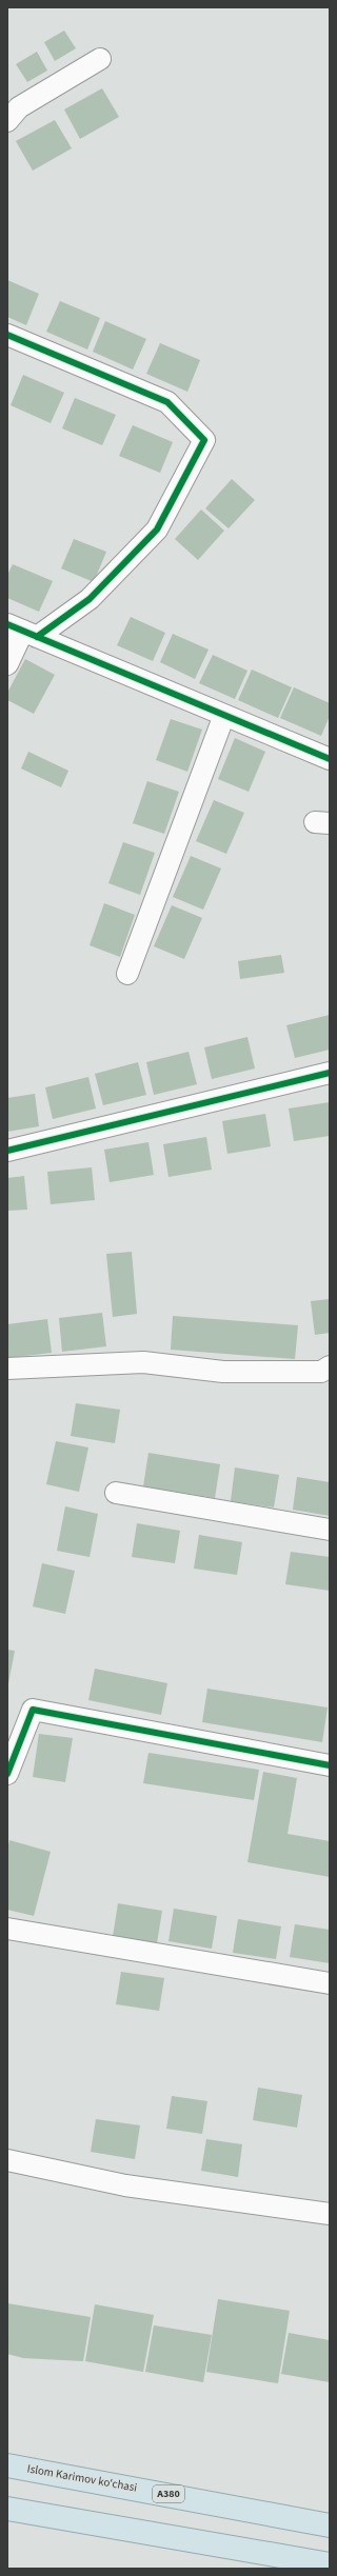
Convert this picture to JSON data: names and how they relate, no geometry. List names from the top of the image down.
{
  "streets": {
    "highway": ["Islom Karimov ko‘chasi", "A380"]
  }
}
